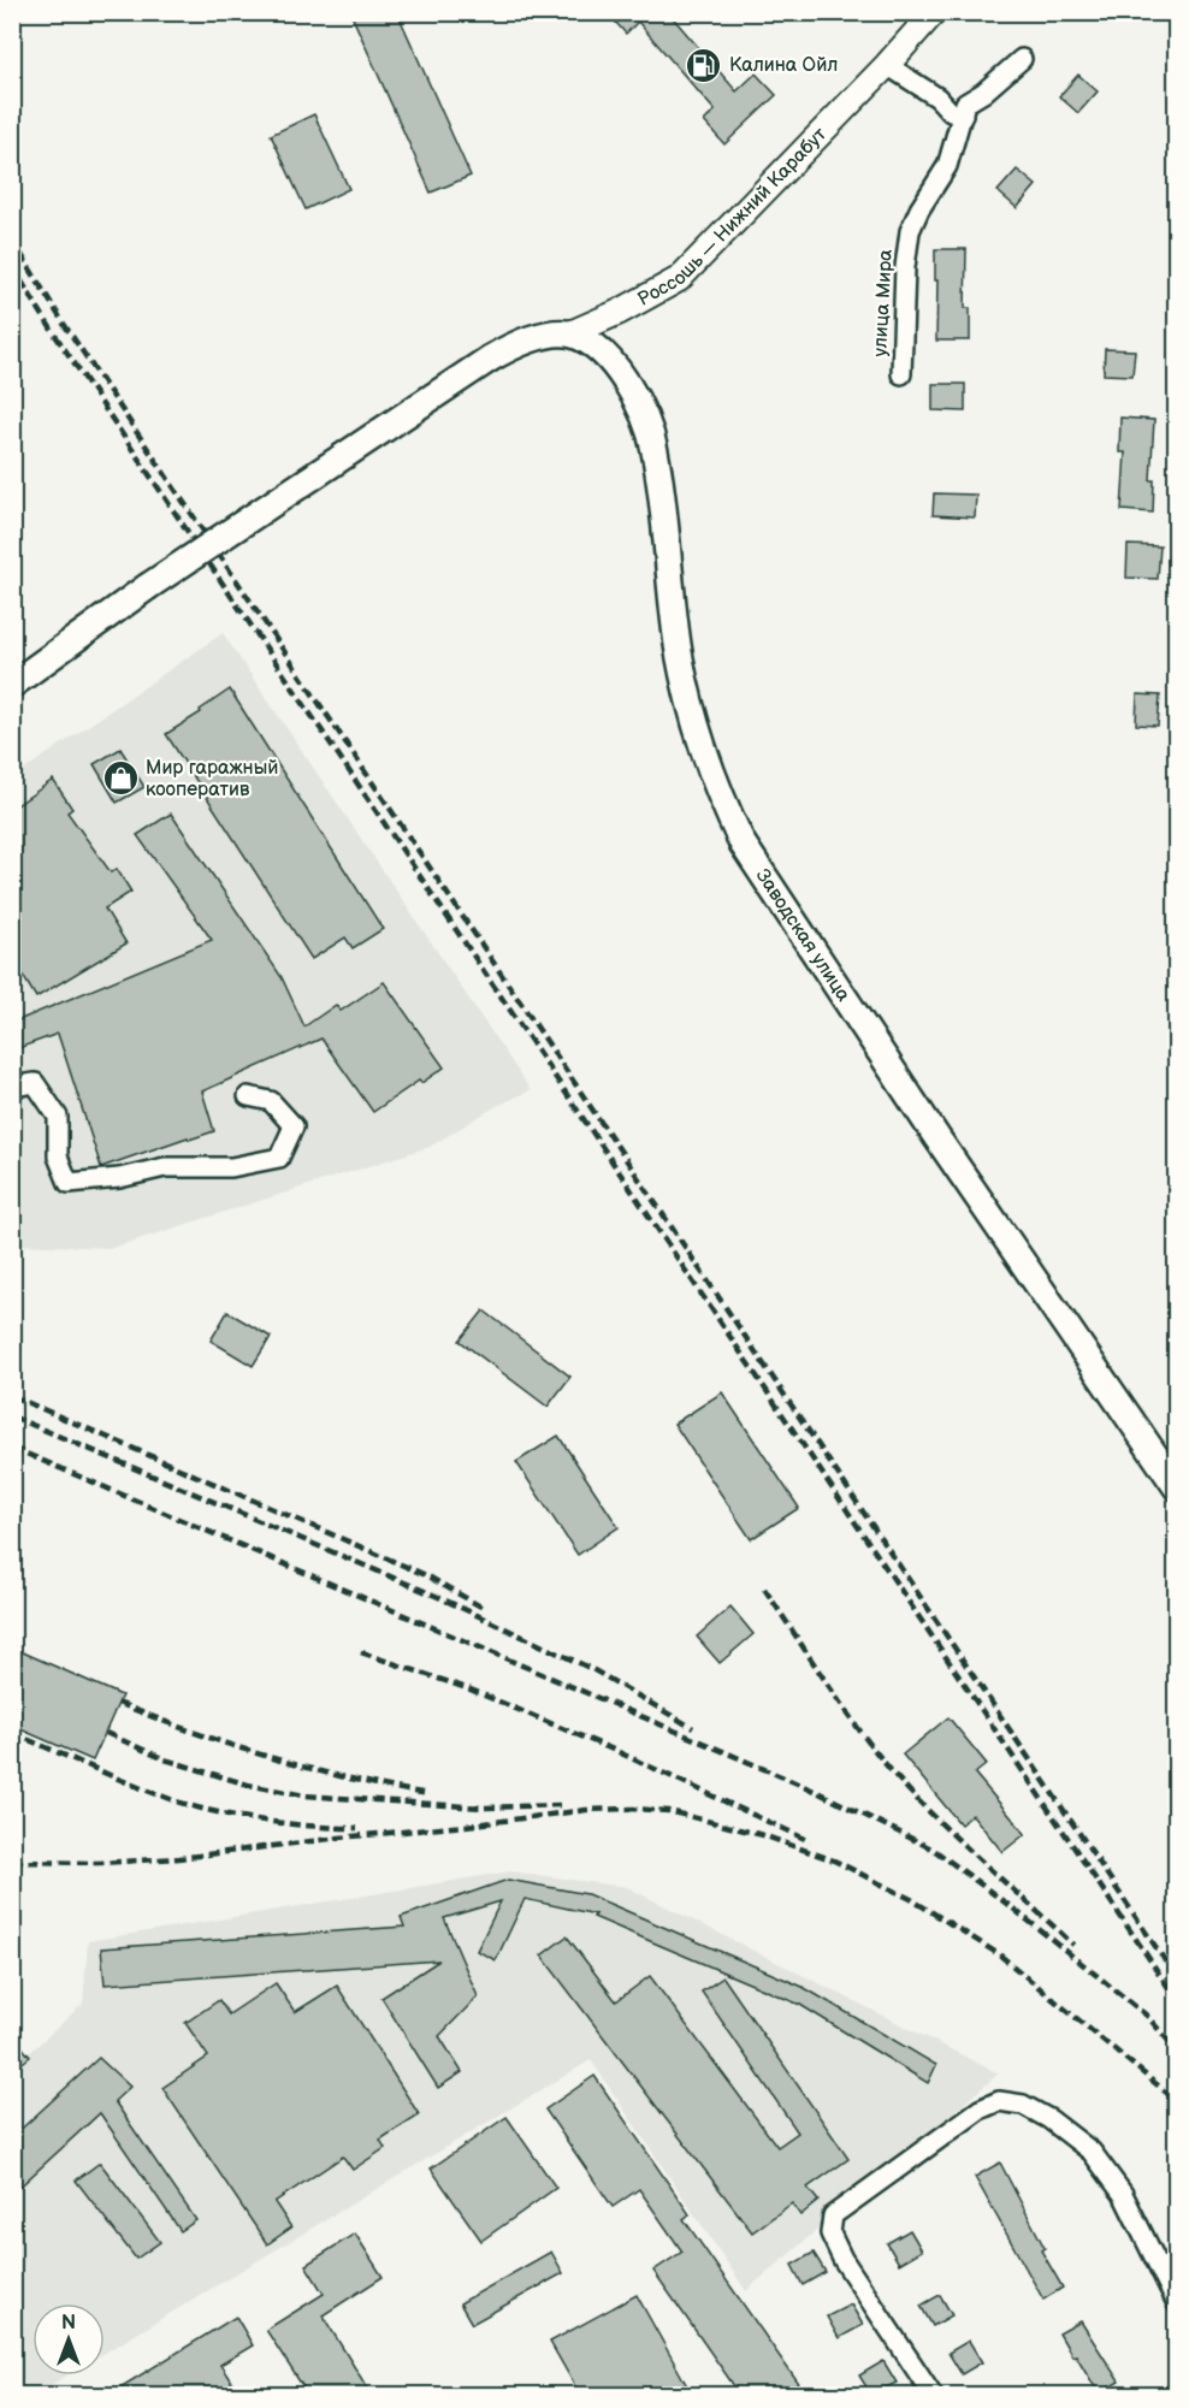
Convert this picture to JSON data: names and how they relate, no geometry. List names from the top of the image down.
{
  "streets": {
    "main road": ["Россошь — Нижний Карабут", "Заводская улица"],
    "street": ["улица Мира"]
  },
  "crossings": [
    ["Россошь — Нижний Карабут", "Заводская улица"]
  ],
  "places": {
    "fuel station": ["Калина Ойл"],
    "shop": ["Мир гаражный кооператив"]
  },
  "north": "top"
}
